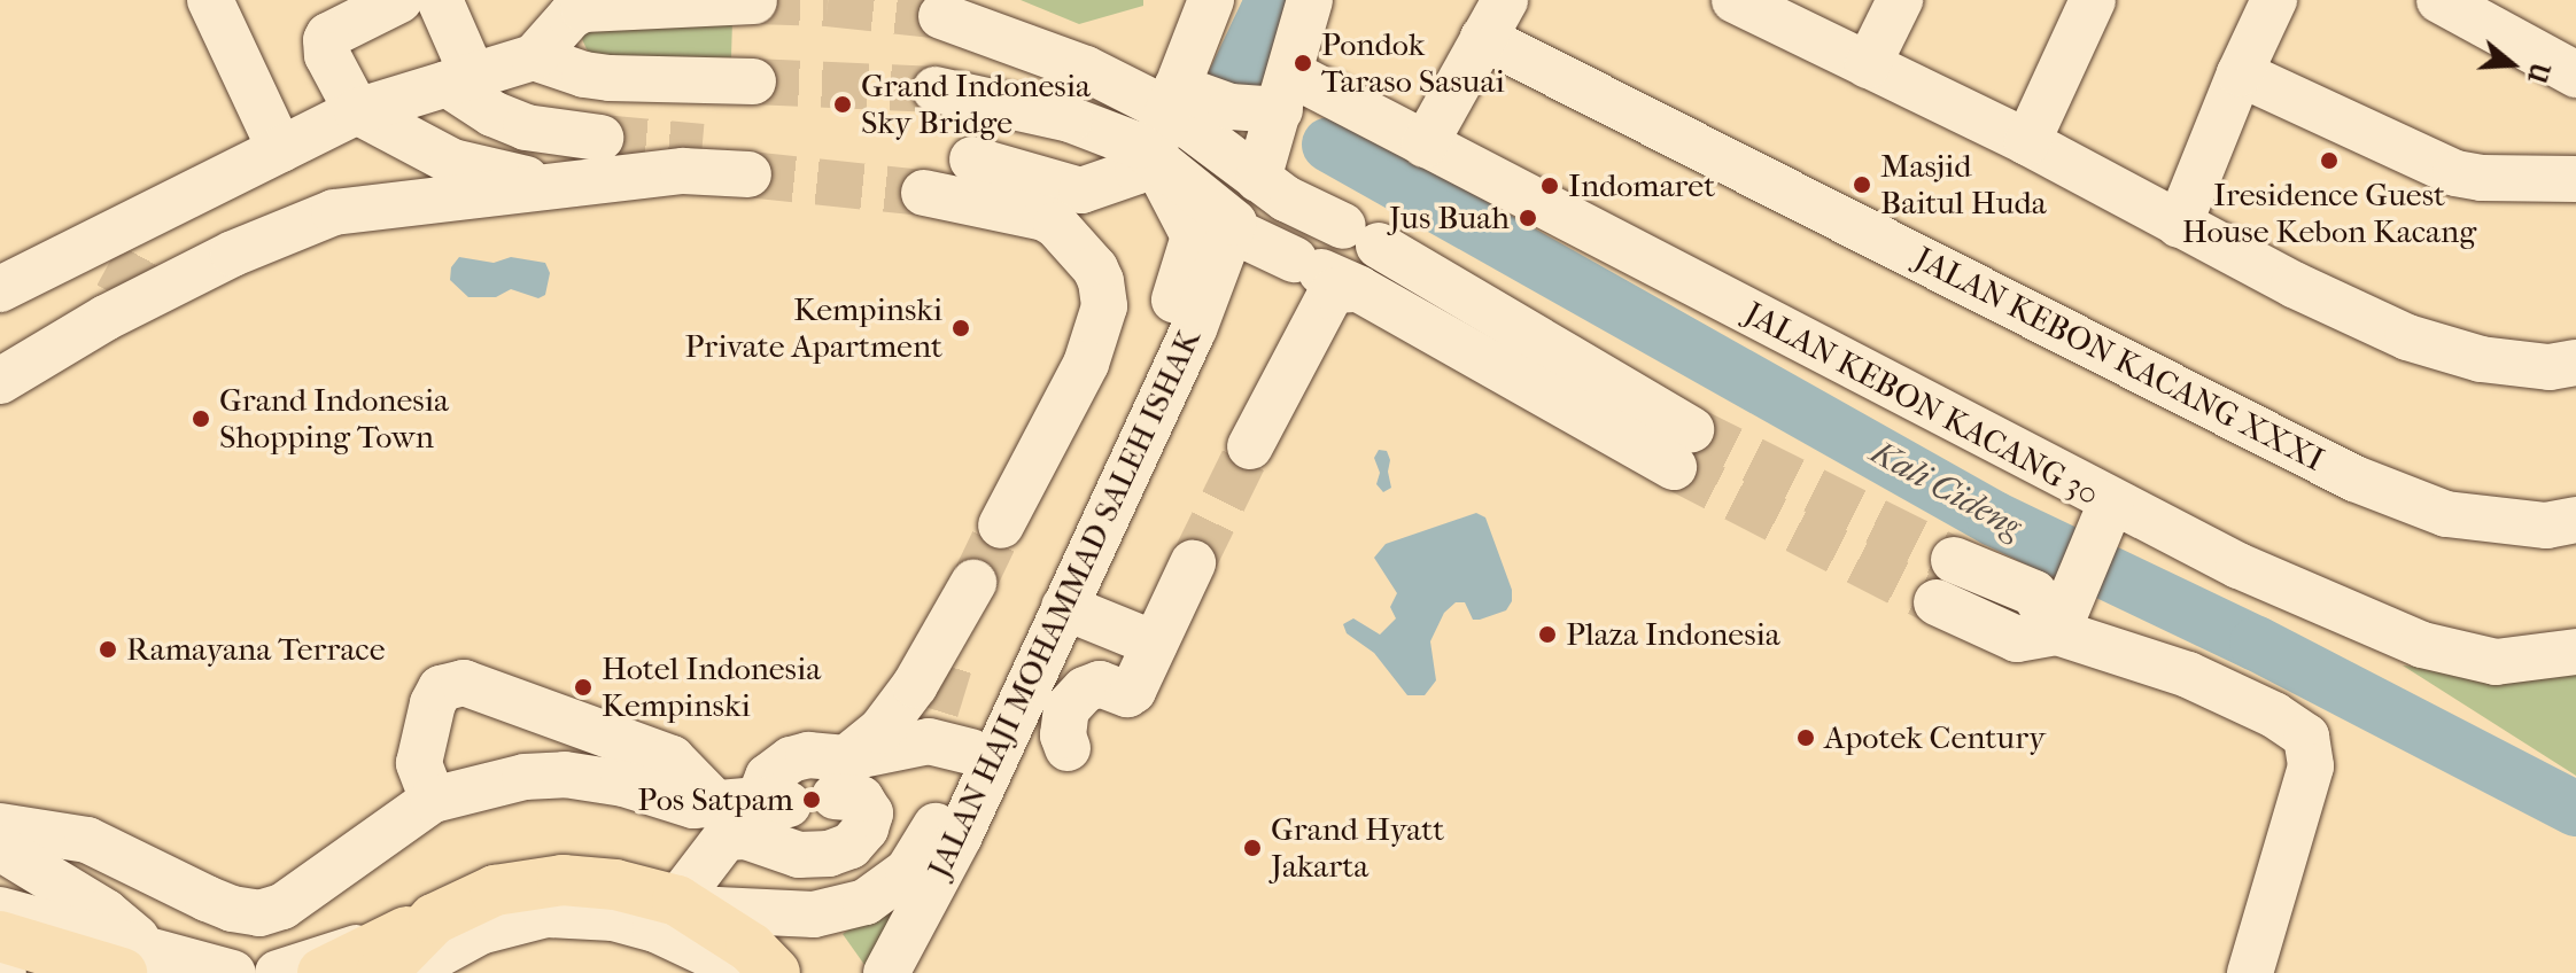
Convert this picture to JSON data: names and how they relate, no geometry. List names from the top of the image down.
{
  "streets": {
    "street": ["JALAN KEBON KACANG XXXI", "JALAN KEBON KACANG 30", "JALAN HAJI MOHAMMAD SALEH ISHAK"]
  },
  "water": ["Kali Cideng"],
  "places": [
    "Pondok Taraso Sasuai",
    "Grand Indonesia Sky Bridge",
    "Iresidence Guest House Kebon Kacang",
    "Masjid Baitul Huda",
    "Indomaret",
    "Jus Buah",
    "Kempinski Private Apartment",
    "Grand Indonesia Shopping Town",
    "Plaza Indonesia",
    "Ramayana Terrace",
    "Hotel Indonesia Kempinski",
    "Apotek Century",
    "Pos Satpam",
    "Grand Hyatt Jakarta"
  ],
  "north": "right"
}
